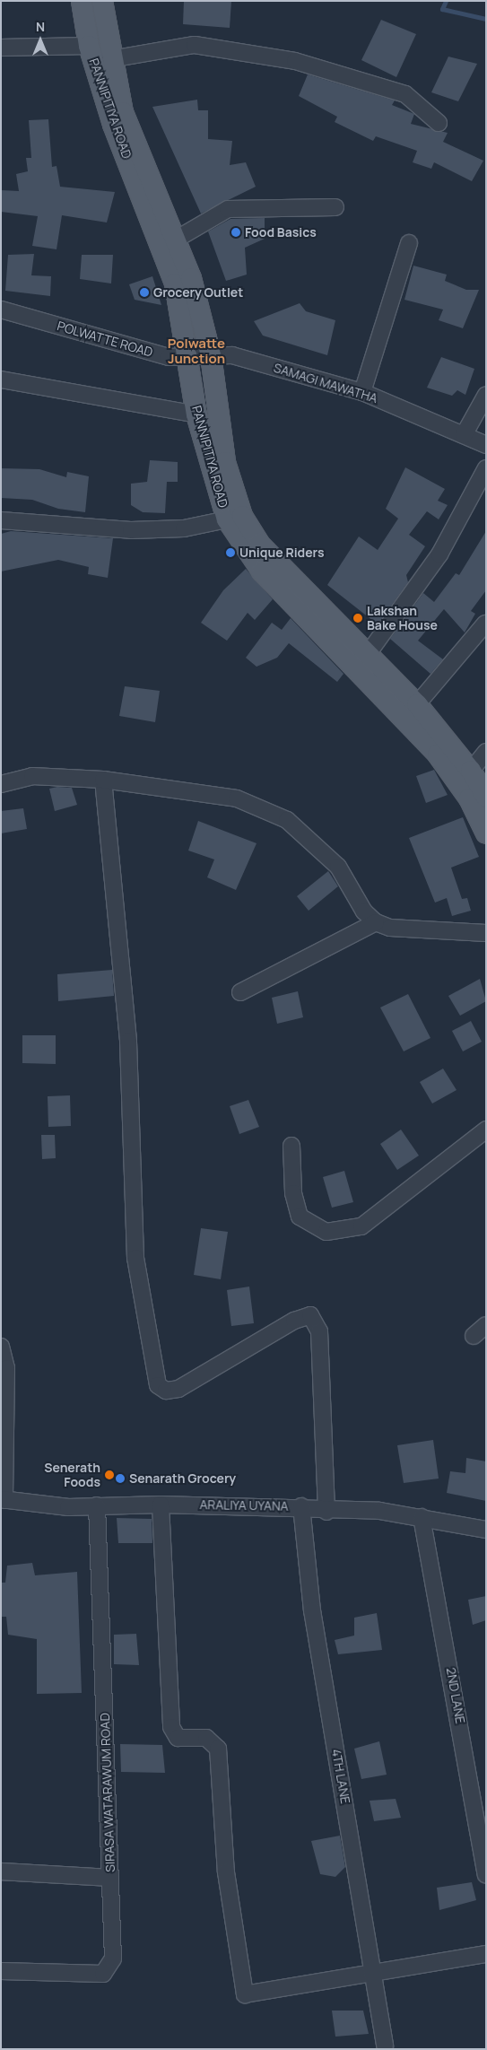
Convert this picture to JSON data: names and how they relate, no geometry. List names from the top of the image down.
{
  "streets": {
    "main road": ["PANNIPITIYA ROAD"],
    "street": [
      "POLWATTE ROAD",
      "SAMAGI MAWATHA",
      "ARALIYA UYANA",
      "2ND LANE",
      "4TH LANE",
      "SIRASA WATARAWUM ROAD"
    ]
  },
  "crossings": [
    ["PANNIPITIYA ROAD", "POLWATTE ROAD"],
    ["PANNIPITIYA ROAD", "SAMAGI MAWATHA"],
    ["POLWATTE ROAD", "SAMAGI MAWATHA"],
    ["ARALIYA UYANA", "2ND LANE"],
    ["ARALIYA UYANA", "4TH LANE"],
    ["ARALIYA UYANA", "SIRASA WATARAWUM ROAD"]
  ],
  "districts": ["Polwatte Junction"],
  "places": [
    "Food Basics",
    "Grocery Outlet",
    "Unique Riders",
    "Lakshan Bake House",
    "Senerath Foods",
    "Senarath Grocery"
  ],
  "north": "top"
}
